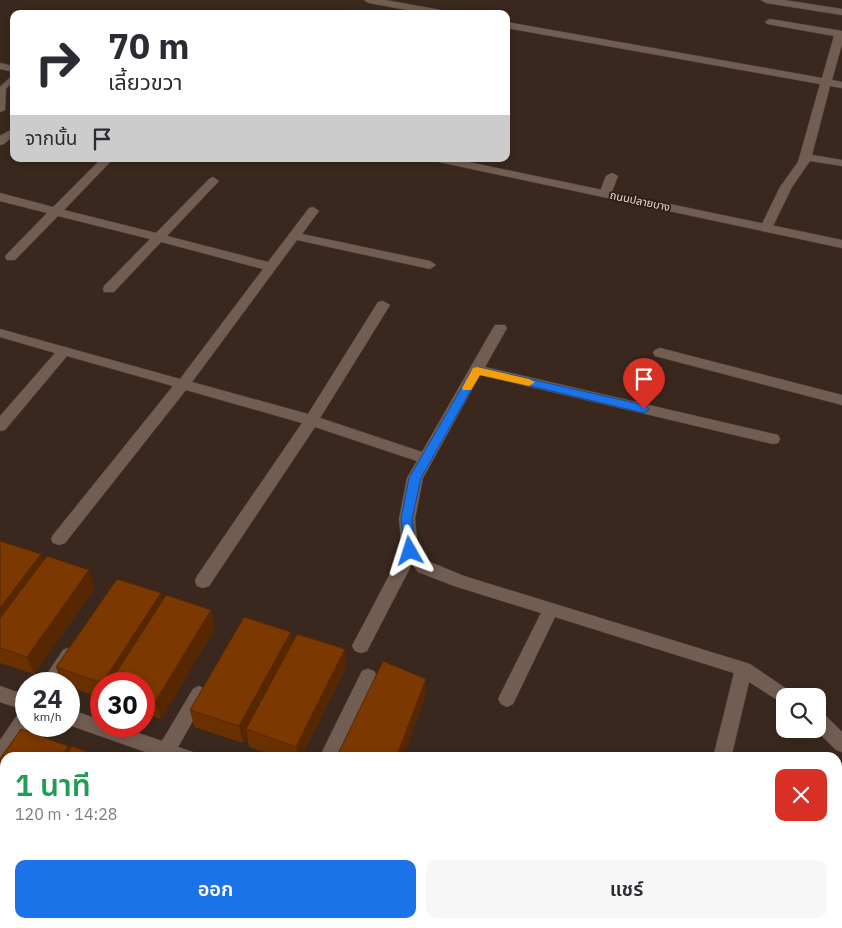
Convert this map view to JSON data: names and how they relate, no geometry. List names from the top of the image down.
{
  "streets": {
    "street": ["ถนนปลายบาง"]
  },
  "page": {
    "turn": ["70 m", "เลี้ยวขวา"],
    "then": "จากนั้น",
    "speed": "24 km/h",
    "limit": "30",
    "heading": ["1 นาที", "120 m · 14:28"],
    "buttons": ["ออก", "แชร์"]
  }
}
